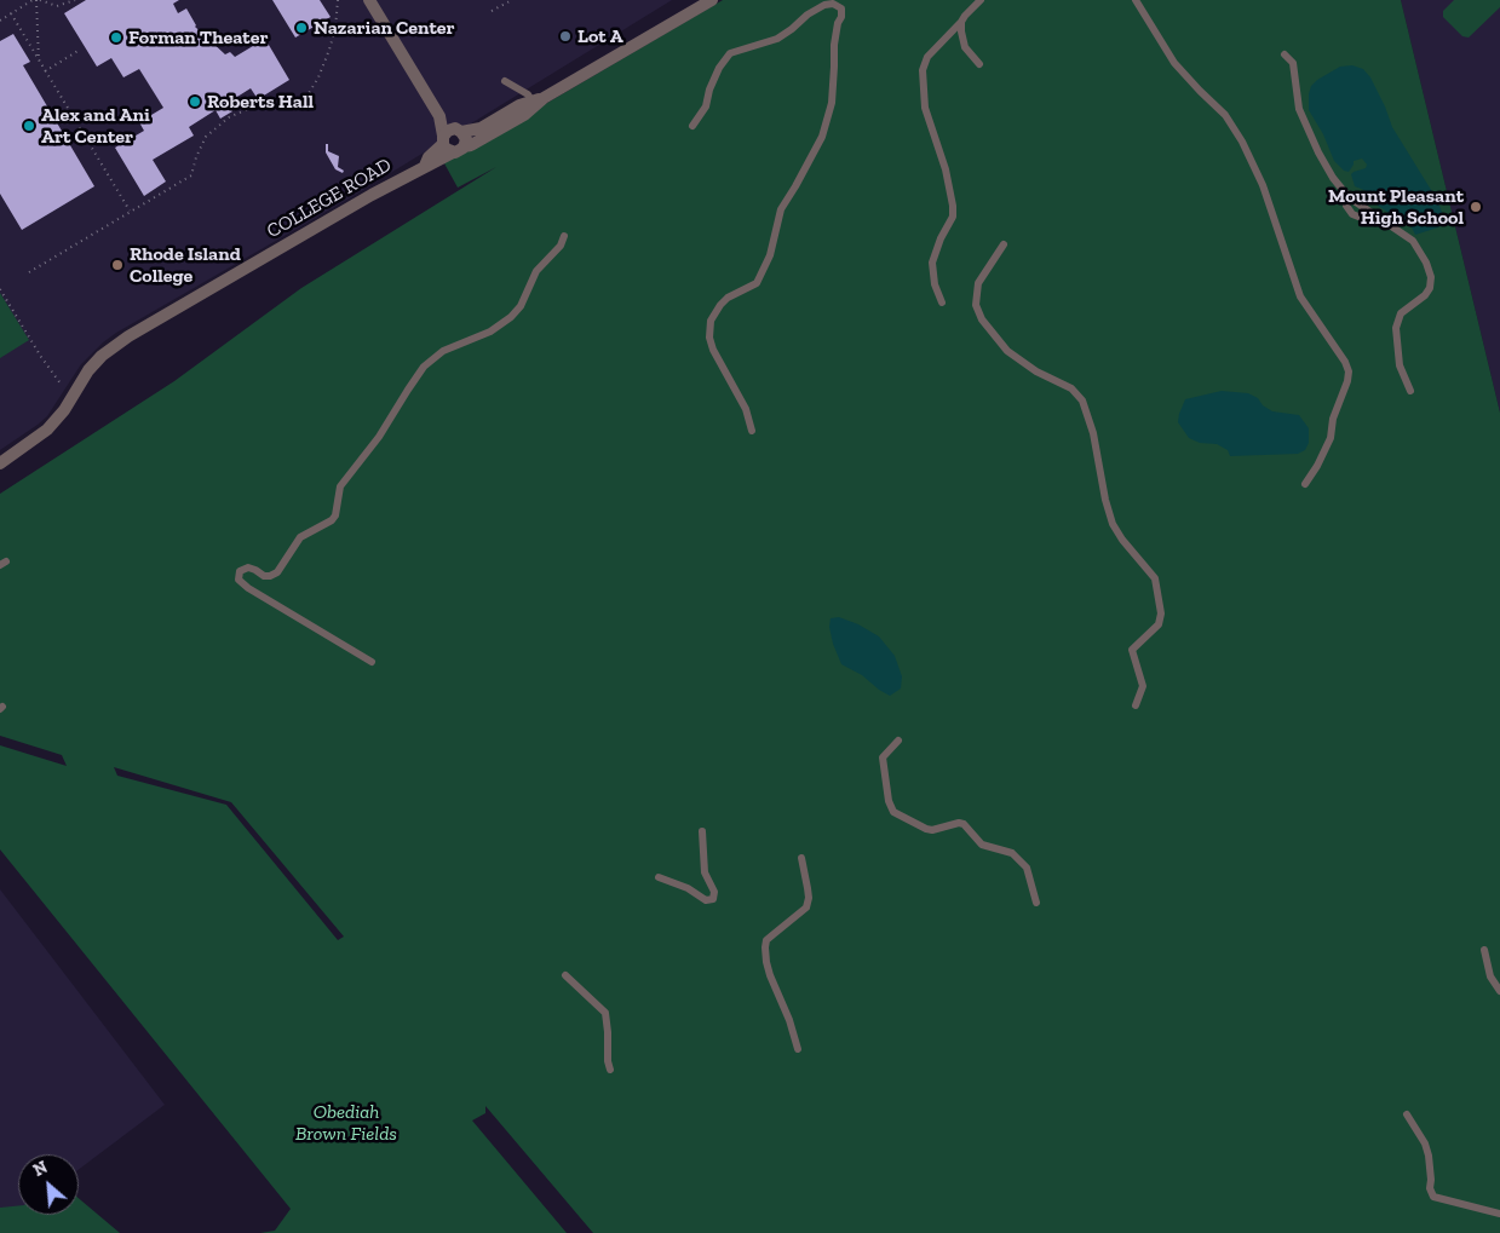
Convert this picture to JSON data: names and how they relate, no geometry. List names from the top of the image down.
{
  "streets": {
    "street": ["COLLEGE ROAD"]
  },
  "parks": ["Obediah Brown Fields"],
  "places": [
    "Nazarian Center",
    "Lot A",
    "Forman Theater",
    "Roberts Hall",
    "Alex and Ani Art Center",
    "Mount Pleasant High School",
    "Rhode Island College"
  ],
  "north": "top left"
}
